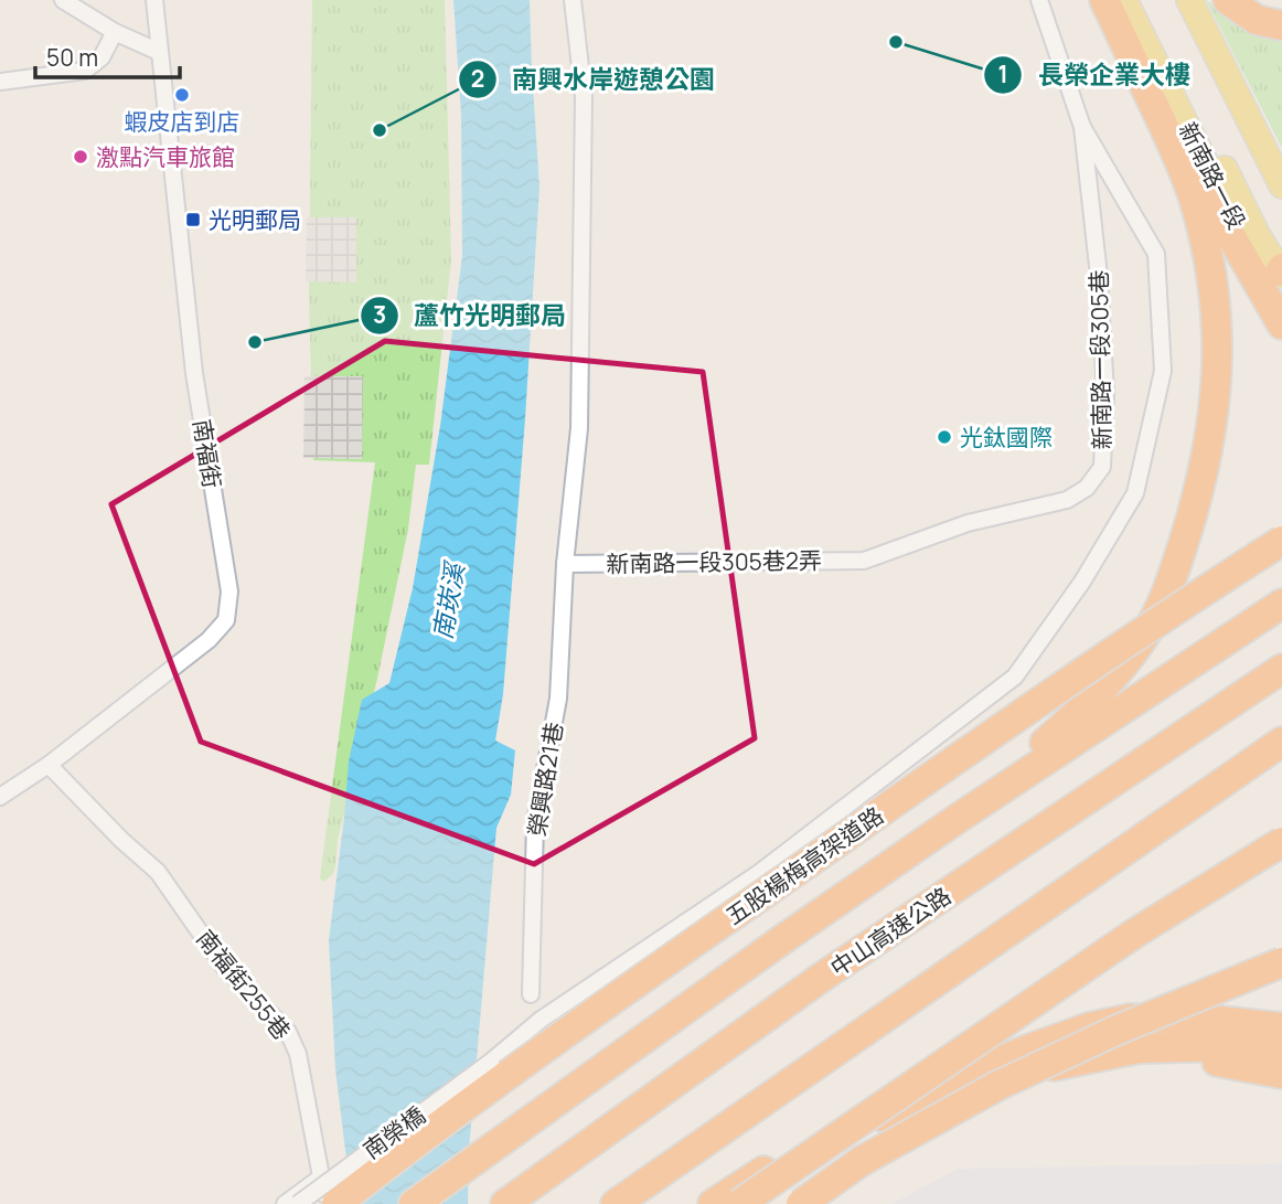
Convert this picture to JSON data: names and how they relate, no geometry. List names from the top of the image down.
{
  "streets": {
    "highway": ["五股楊梅高架道路", "中山高速公路"],
    "main road": ["新南路一段"],
    "street": [
      "新南路一段305巷",
      "南福街",
      "新南路一段305巷2弄",
      "榮興路21巷",
      "南福街255巷",
      "南榮橋"
    ]
  },
  "crossings": [
    ["新南路一段305巷", "新南路一段305巷2弄"],
    ["新南路一段305巷", "南榮橋"],
    ["南福街", "南福街255巷"],
    ["新南路一段305巷2弄", "榮興路21巷"]
  ],
  "water": ["南崁溪"],
  "places": {
    "other": [
      "長榮企業大樓",
      "蝦皮店到店",
      "南興水岸遊憩公園",
      "激點汽車旅館",
      "蘆竹光明郵局",
      "光鈦國際"
    ],
    "transit": ["光明郵局"]
  },
  "scale_bar": "50 m"
}
